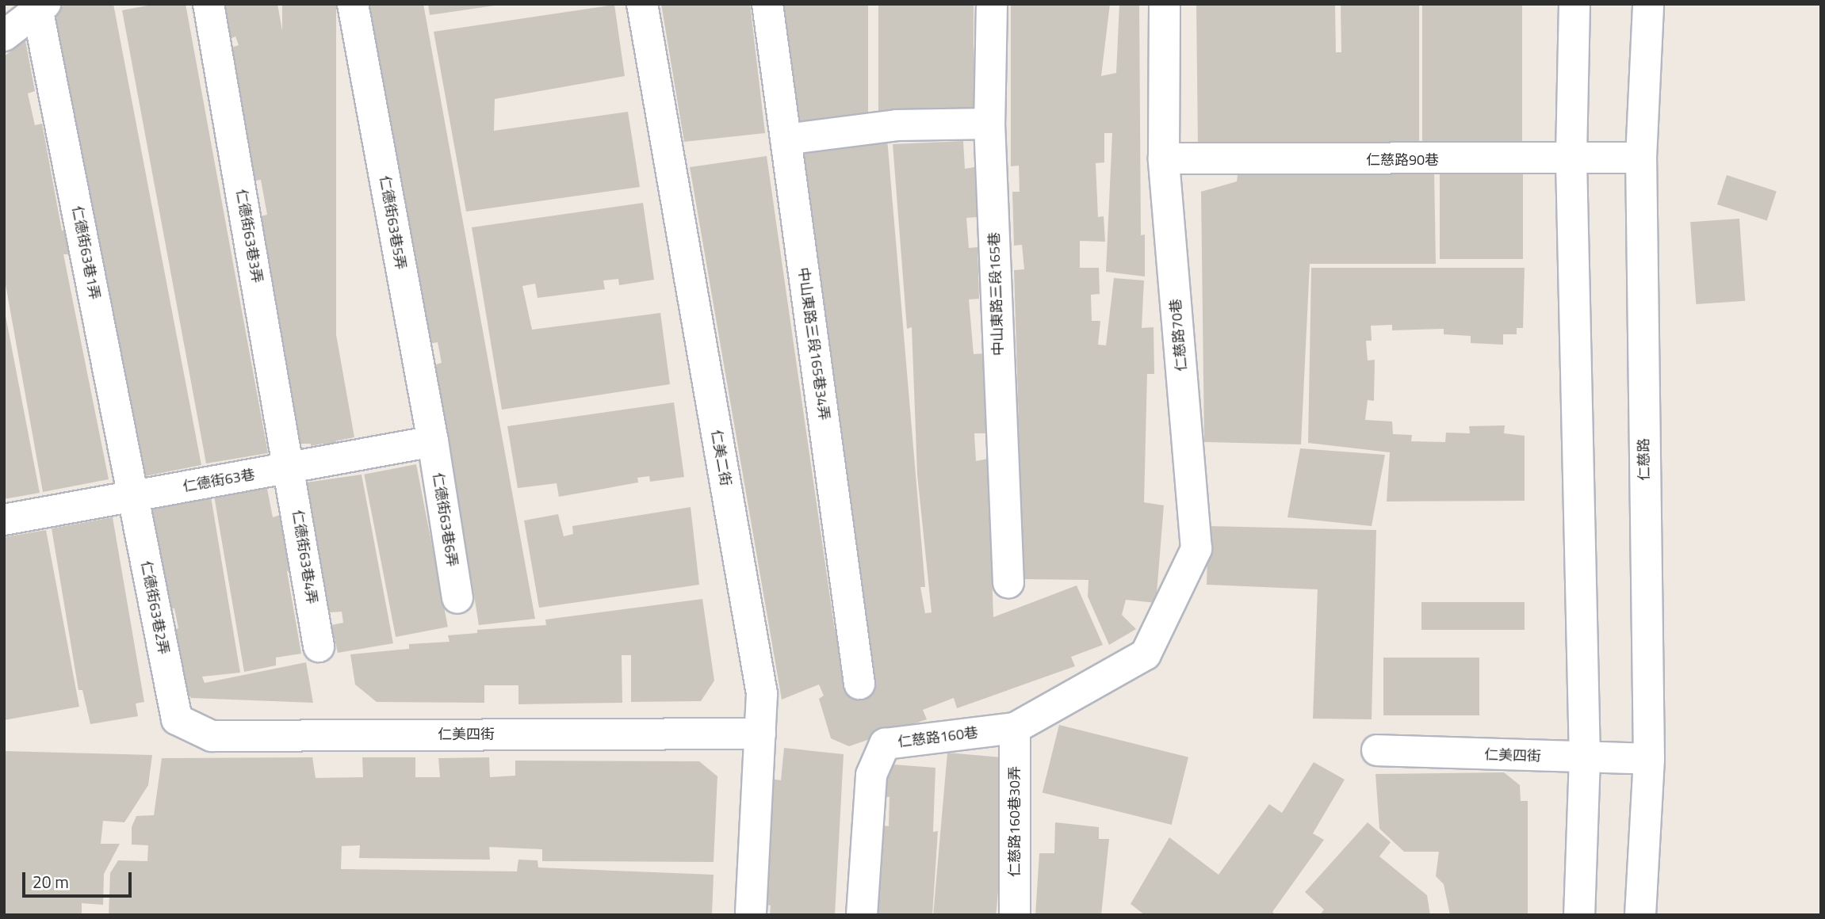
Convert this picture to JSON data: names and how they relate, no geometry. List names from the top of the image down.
{
  "streets": {
    "street": [
      "仁慈路90巷",
      "仁德街63巷5弄",
      "仁德街63巷3弄",
      "仁德街63巷1弄",
      "中山東路三段165巷",
      "仁慈路70巷",
      "中山東路三段165巷34弄",
      "仁美二街",
      "仁慈路",
      "仁德街63巷",
      "仁德街63巷6弄",
      "仁德街63巷4弄",
      "仁德街63巷2弄",
      "仁美四街",
      "仁慈路160巷",
      "仁慈路160巷30弄"
    ]
  },
  "crossings": [
    ["仁慈路90巷", "仁慈路70巷"],
    ["仁慈路90巷", "仁慈路"],
    ["仁德街63巷5弄", "仁德街63巷"],
    ["仁德街63巷5弄", "仁德街63巷6弄"],
    ["仁德街63巷3弄", "仁德街63巷"],
    ["仁德街63巷3弄", "仁德街63巷4弄"],
    ["仁德街63巷1弄", "仁德街63巷"],
    ["仁德街63巷1弄", "仁德街63巷2弄"],
    ["仁慈路70巷", "仁慈路160巷"],
    ["仁美二街", "仁美四街"],
    ["仁慈路", "仁美四街"],
    ["仁德街63巷", "仁德街63巷6弄"],
    ["仁德街63巷", "仁德街63巷4弄"],
    ["仁德街63巷", "仁德街63巷2弄"],
    ["仁德街63巷2弄", "仁美四街"],
    ["仁慈路160巷", "仁慈路160巷30弄"]
  ],
  "scale_bar": "20 m"
}
